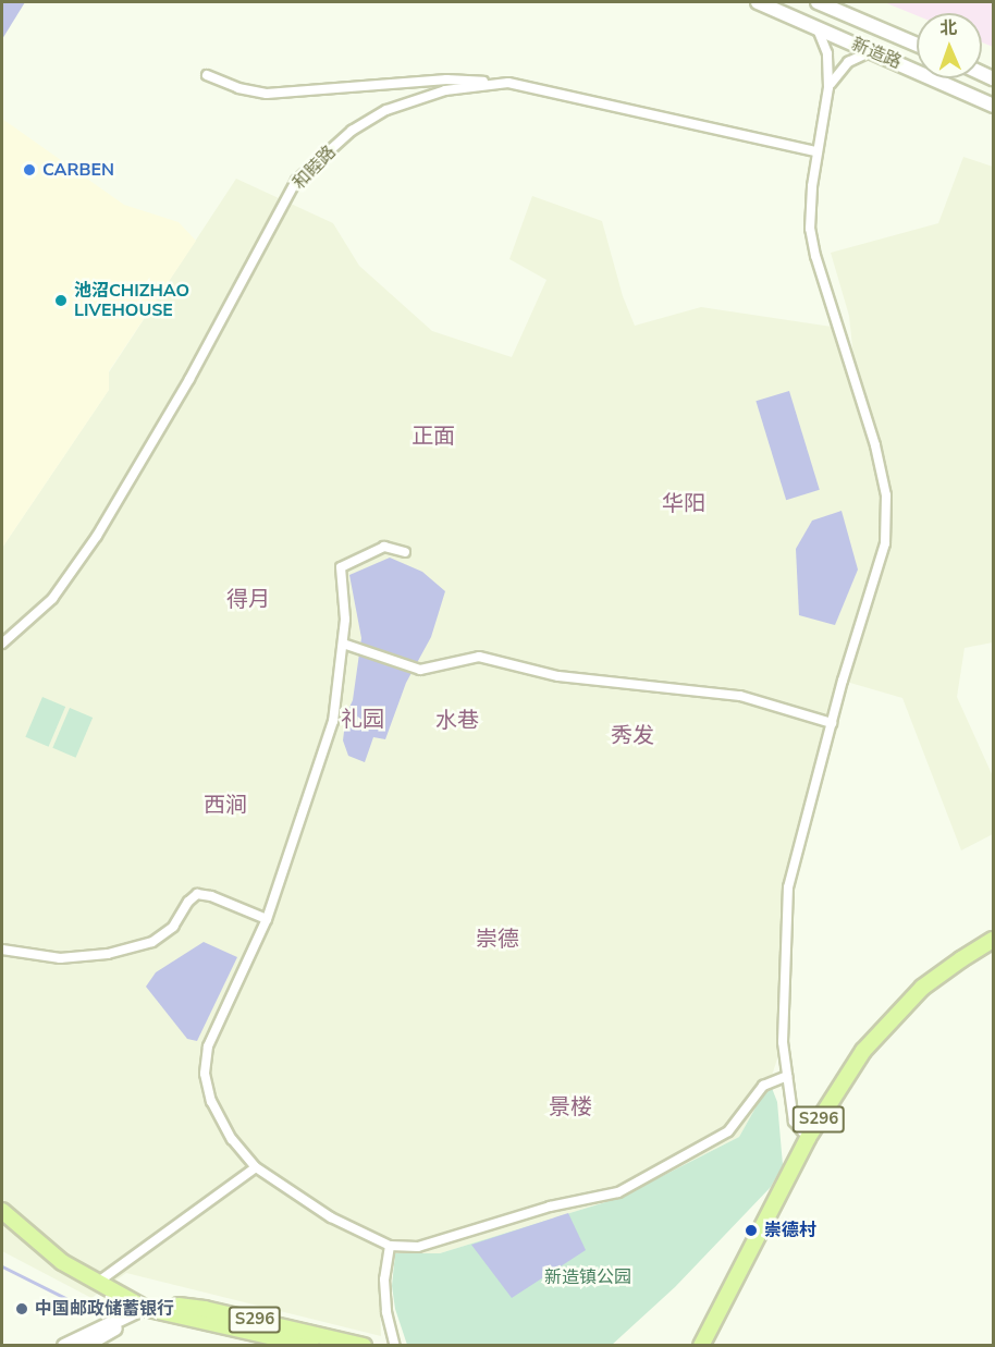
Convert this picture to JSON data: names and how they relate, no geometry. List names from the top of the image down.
{
  "streets": {
    "main road": ["新造路", "S296"],
    "street": ["和睦路"]
  },
  "districts": [
    "正面",
    "华阳",
    "得月",
    "礼园",
    "水巷",
    "秀发",
    "西涧",
    "崇德",
    "景楼"
  ],
  "parks": ["新造镇公园"],
  "places": [
    "CARBEN",
    "池沼CHIZHAO LIVEHOUSE",
    "崇德村",
    "中国邮政储蓄银行"
  ],
  "north": "top"
}
